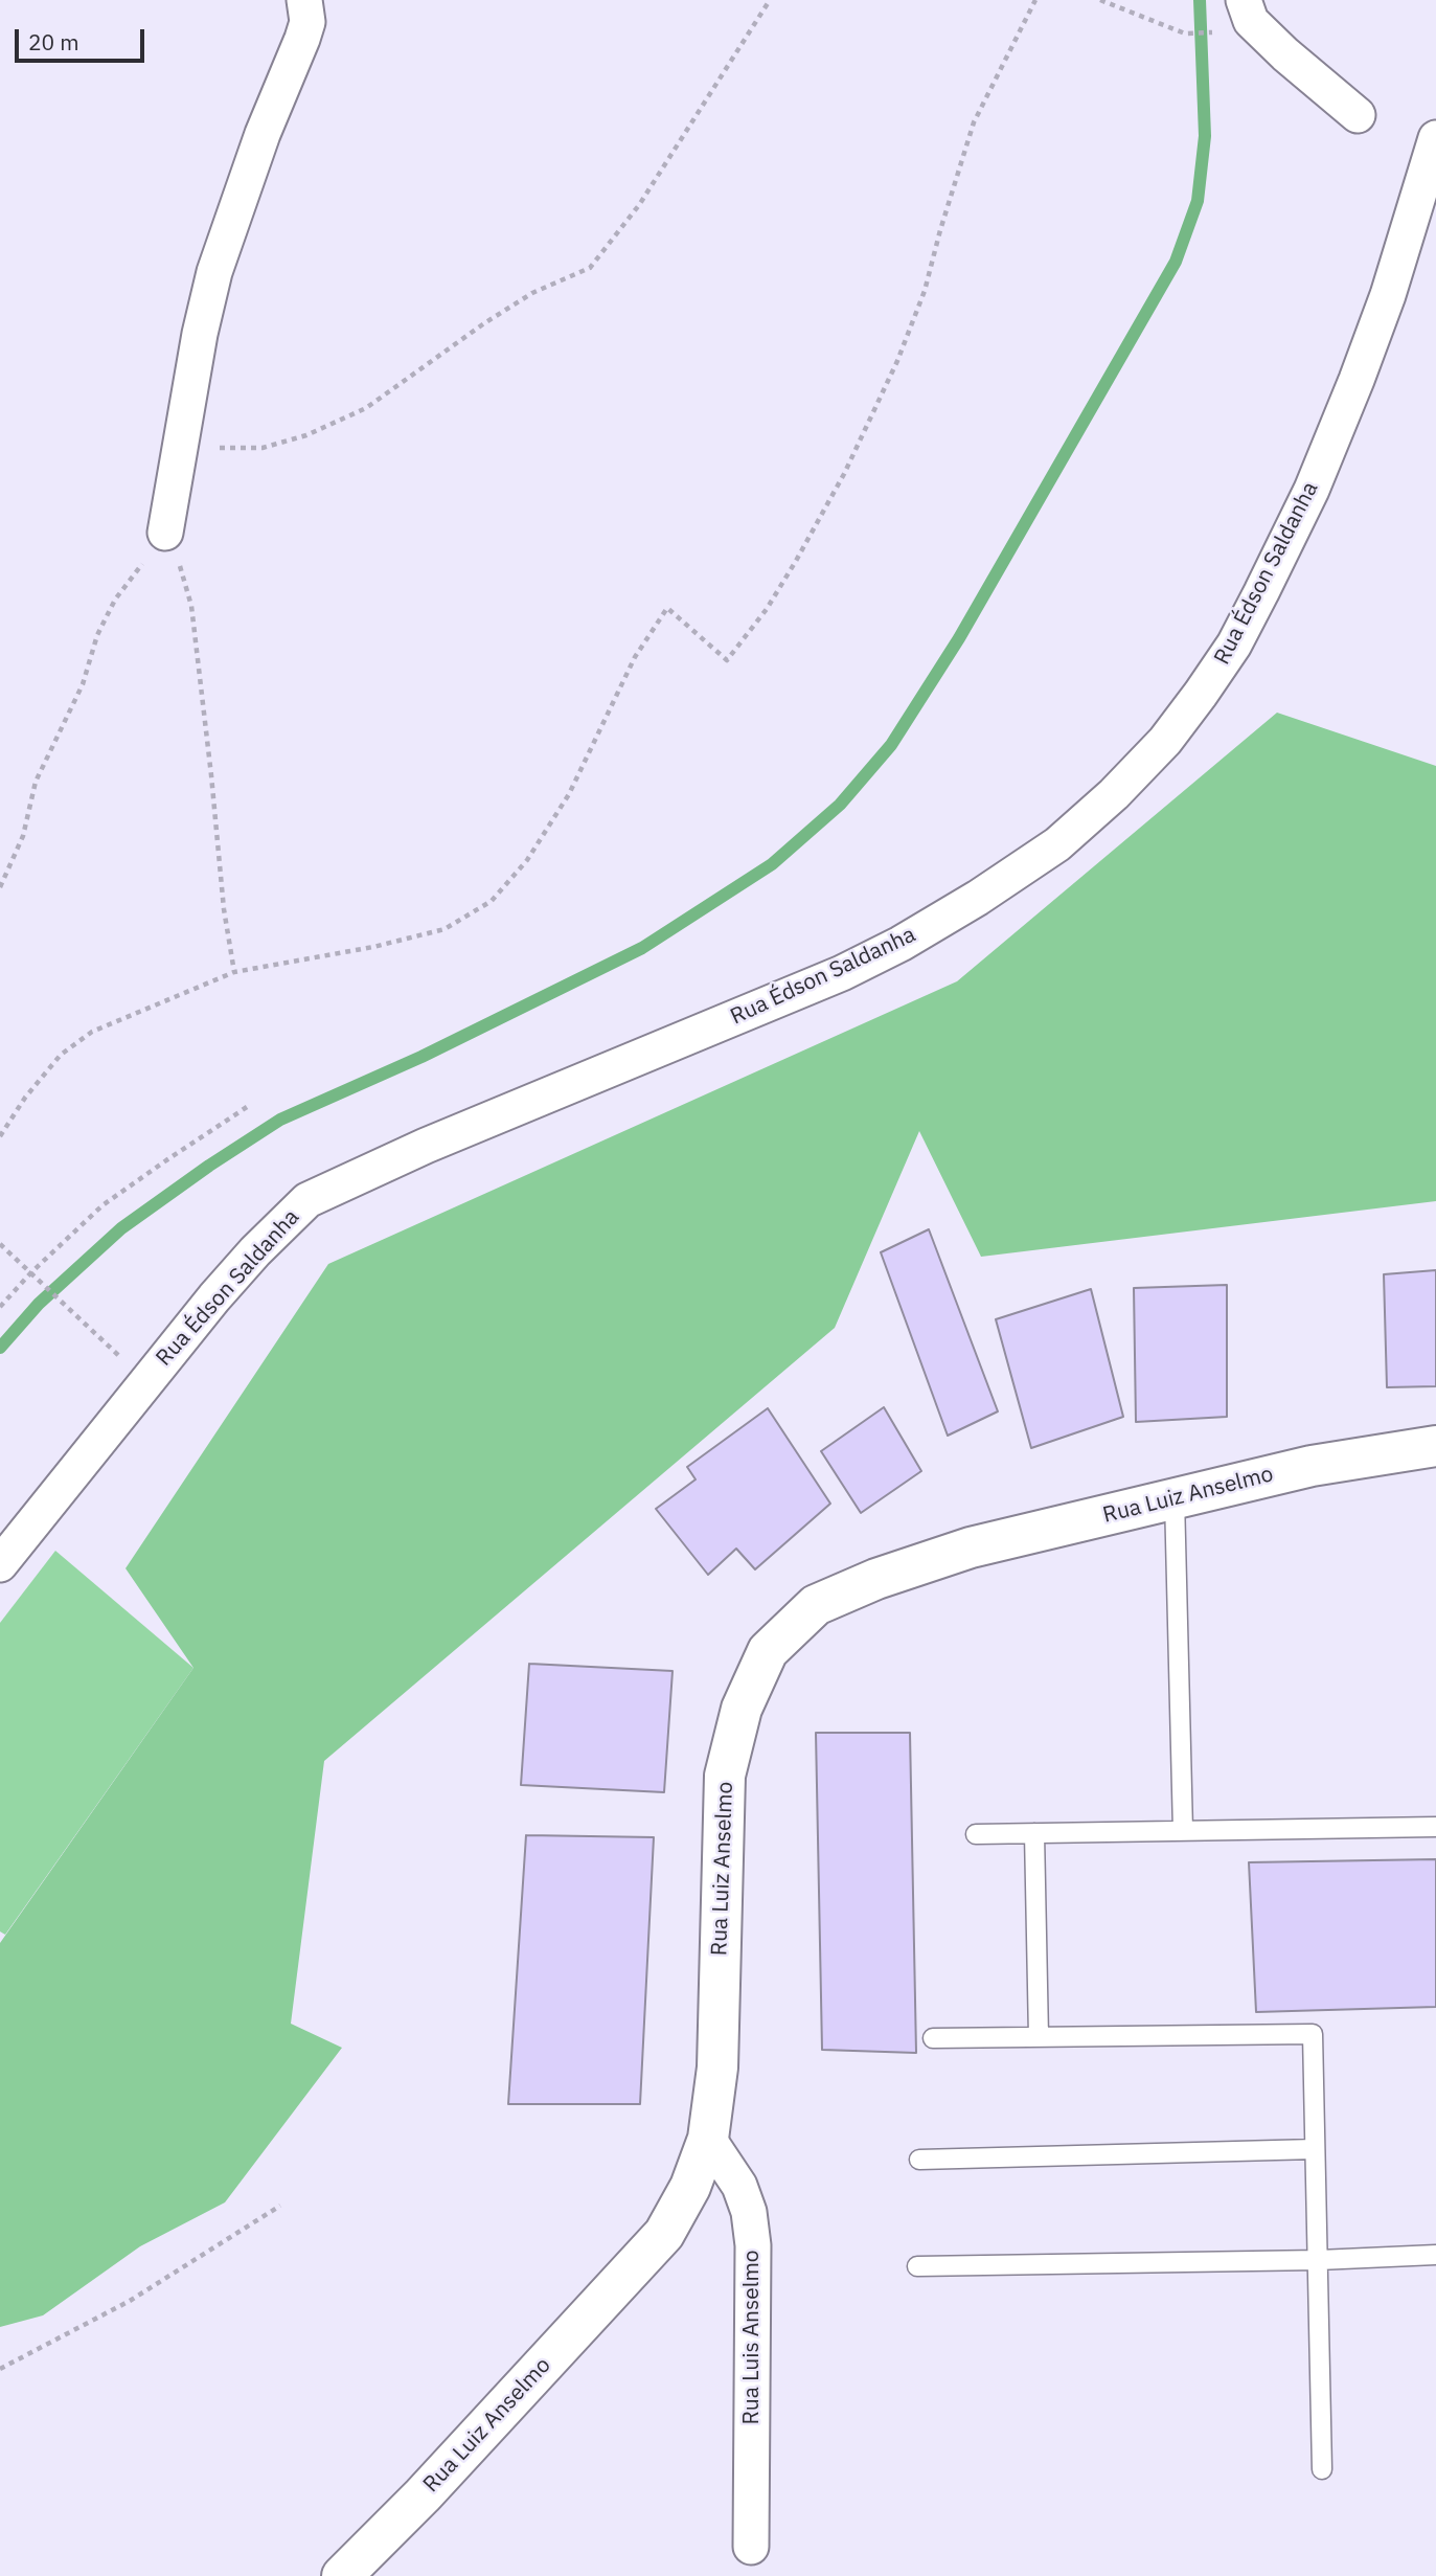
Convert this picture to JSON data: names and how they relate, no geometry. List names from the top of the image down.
{
  "streets": {
    "street": ["Rua Édson Saldanha", "Rua Luiz Anselmo", "Rua Luis Anselmo"]
  },
  "crossings": [
    ["Rua Luiz Anselmo", "Rua Luis Anselmo"]
  ],
  "scale_bar": "20 m"
}
